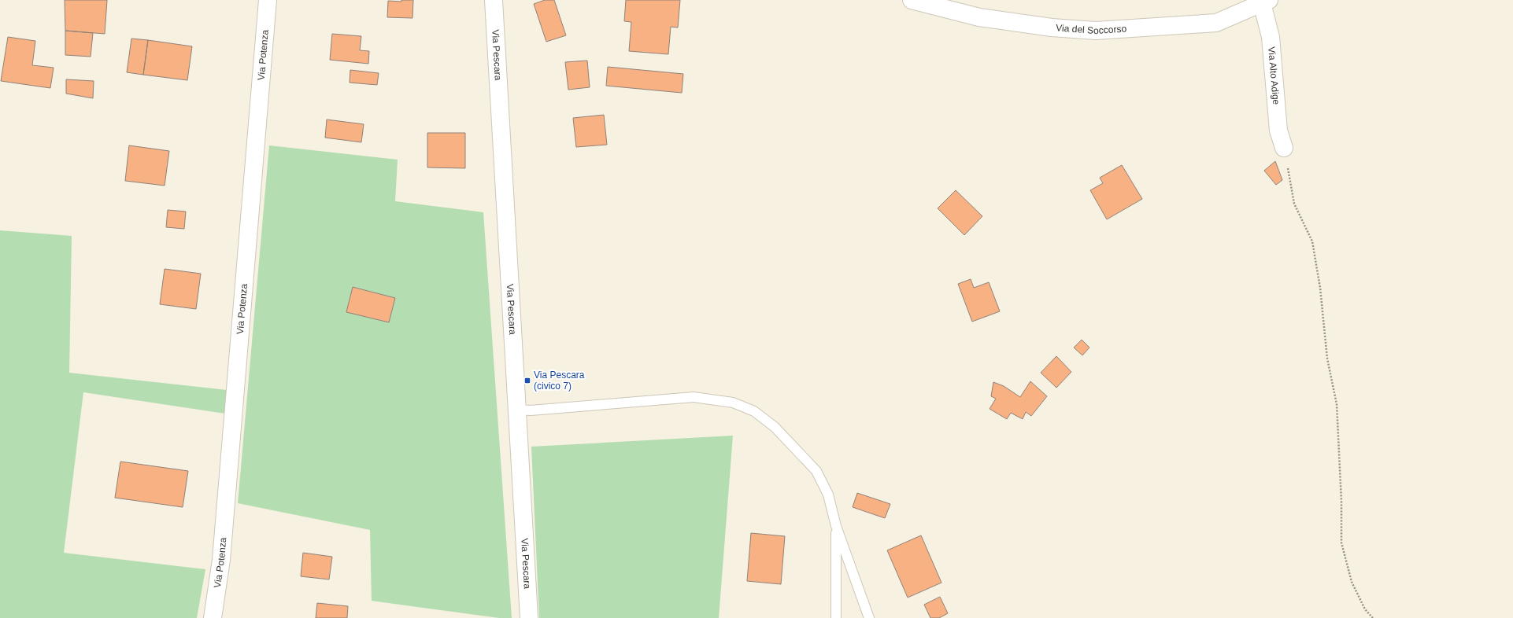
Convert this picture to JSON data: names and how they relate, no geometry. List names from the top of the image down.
{
  "streets": {
    "street": [
      "Via del Soccorso",
      "Via Potenza",
      "Via Pescara",
      "Via Alto Adige"
    ]
  },
  "crossings": [
    ["Via del Soccorso", "Via Alto Adige"]
  ],
  "places": {
    "transit": ["Via Pescara (civico 7)"]
  }
}
